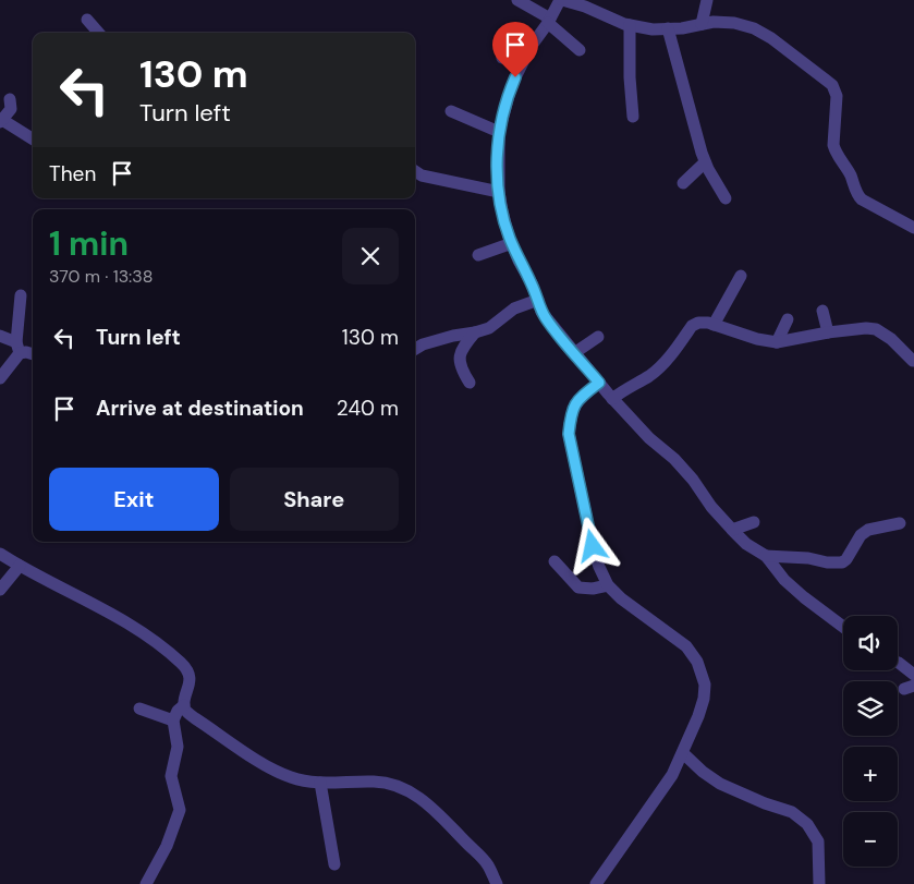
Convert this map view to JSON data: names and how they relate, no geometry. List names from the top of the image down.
{
  "page": {
    "turn": ["130 m", "Turn left"],
    "then": "Then",
    "heading": ["1 min", "370 m · 13:38"],
    "list": [
      {
        "name": "Turn left",
        "value": "130 m"
      },
      {
        "name": "Arrive at destination",
        "value": "240 m"
      }
    ],
    "buttons": ["Exit", "Share"],
    "map_buttons": ["+", "−"]
  }
}
